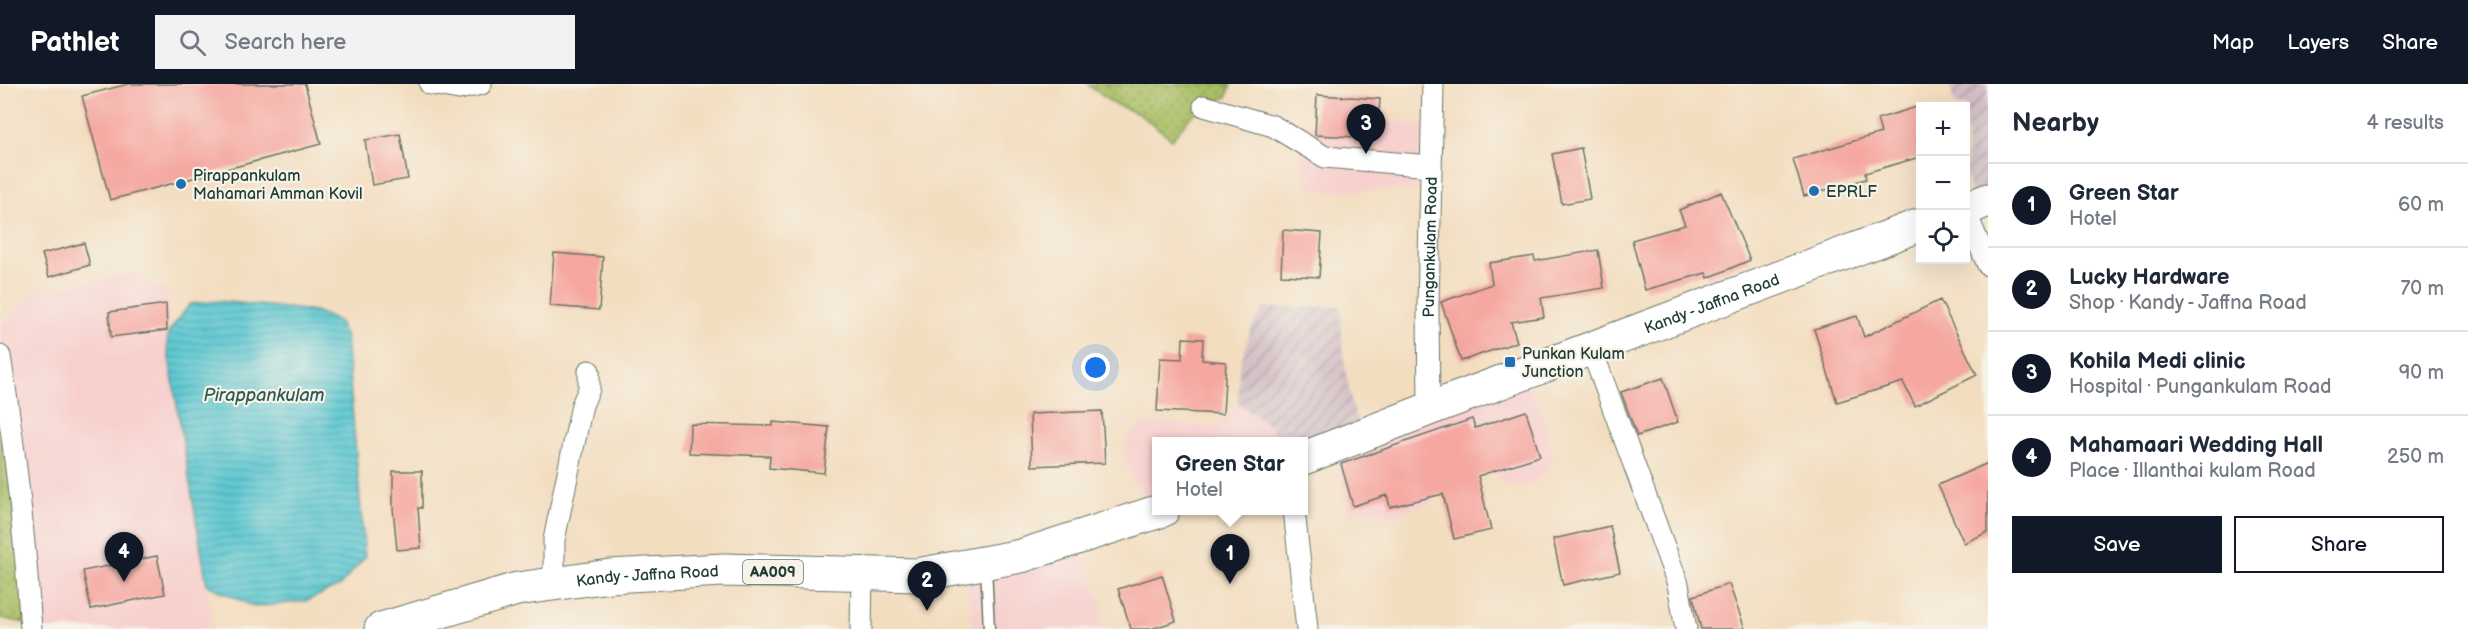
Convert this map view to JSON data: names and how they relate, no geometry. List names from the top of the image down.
{
  "streets": {
    "highway": ["Kandy - Jaffna Road", "AA009"],
    "street": ["Pungankulam Road"]
  },
  "crossings": [
    ["Pungankulam Road", "Kandy - Jaffna Road"]
  ],
  "water": ["Pirappankulam"],
  "places": {
    "other": ["Pirappankulam Mahamari Amman Kovil", "EPRLF"],
    "transit": ["Punkan Kulam Junction"]
  },
  "page": {
    "header": "Pathlet",
    "search": "Search here",
    "nav": ["Map", "Layers", "Share"],
    "heading": ["Nearby", "4 results"],
    "map_buttons": ["+", "−"],
    "pins": [
      "3",
      "4",
      "1",
      "2"
    ],
    "list": [
      {
        "mark": "1",
        "name": "Green Star",
        "note": "Hotel",
        "value": "60 m"
      },
      {
        "mark": "2",
        "name": "Lucky Hardware",
        "note": "Shop · Kandy - Jaffna Road",
        "value": "70 m"
      },
      {
        "mark": "3",
        "name": "Kohila Medi clinic",
        "note": "Hospital · Pungankulam Road",
        "value": "90 m"
      },
      {
        "mark": "4",
        "name": "Mahamaari Wedding Hall",
        "note": "Place · Illanthai kulam Road",
        "value": "250 m"
      }
    ],
    "popup": ["Green Star", "Hotel"],
    "buttons": ["Save", "Share"]
  }
}
